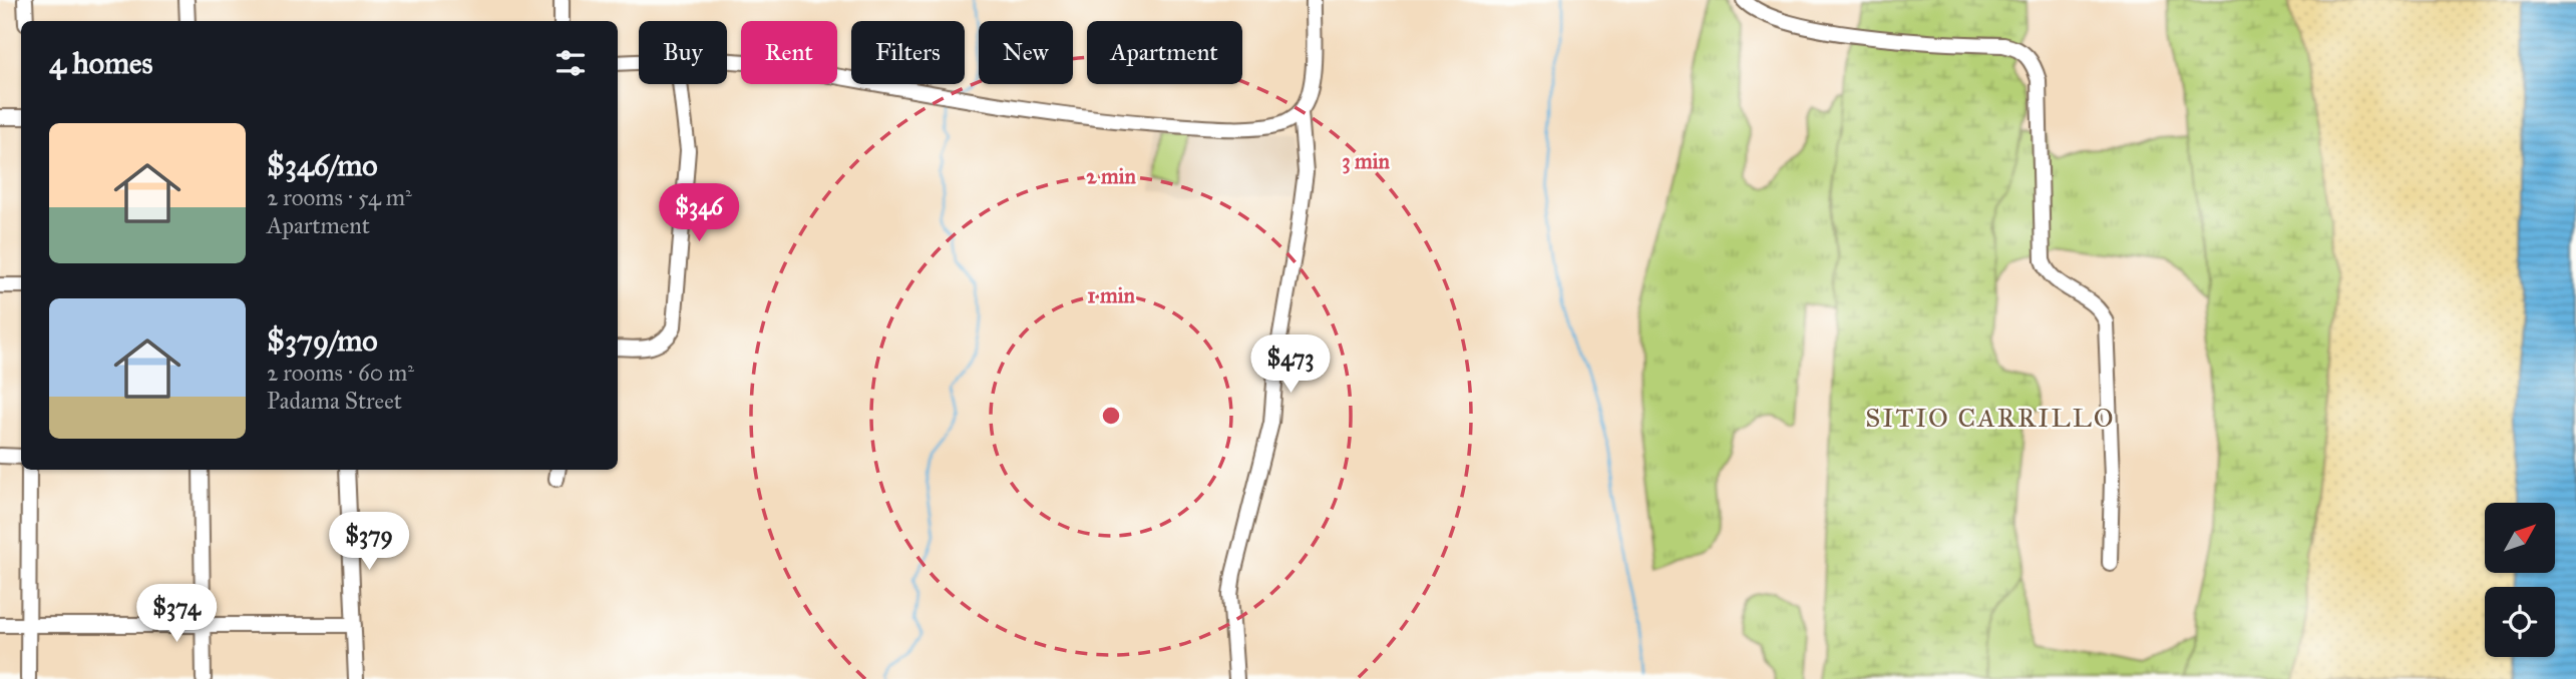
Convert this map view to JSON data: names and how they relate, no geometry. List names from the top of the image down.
{
  "districts": ["SITIO CARRILLO"],
  "north": "top right",
  "page": {
    "chip": [
      "Buy",
      "Rent",
      "Filters",
      "New",
      "Apartment"
    ],
    "heading": "4 homes",
    "list": [
      {
        "name": "$346/mo",
        "note": "2 rooms · 54 m² · Apartment"
      },
      {
        "name": "$379/mo",
        "note": "2 rooms · 60 m² · Padama Street"
      }
    ],
    "price": [
      "$346",
      "$473",
      "$379",
      "$374"
    ]
  },
  "rings": ["3 min", "2 min", "1 min"]
}
